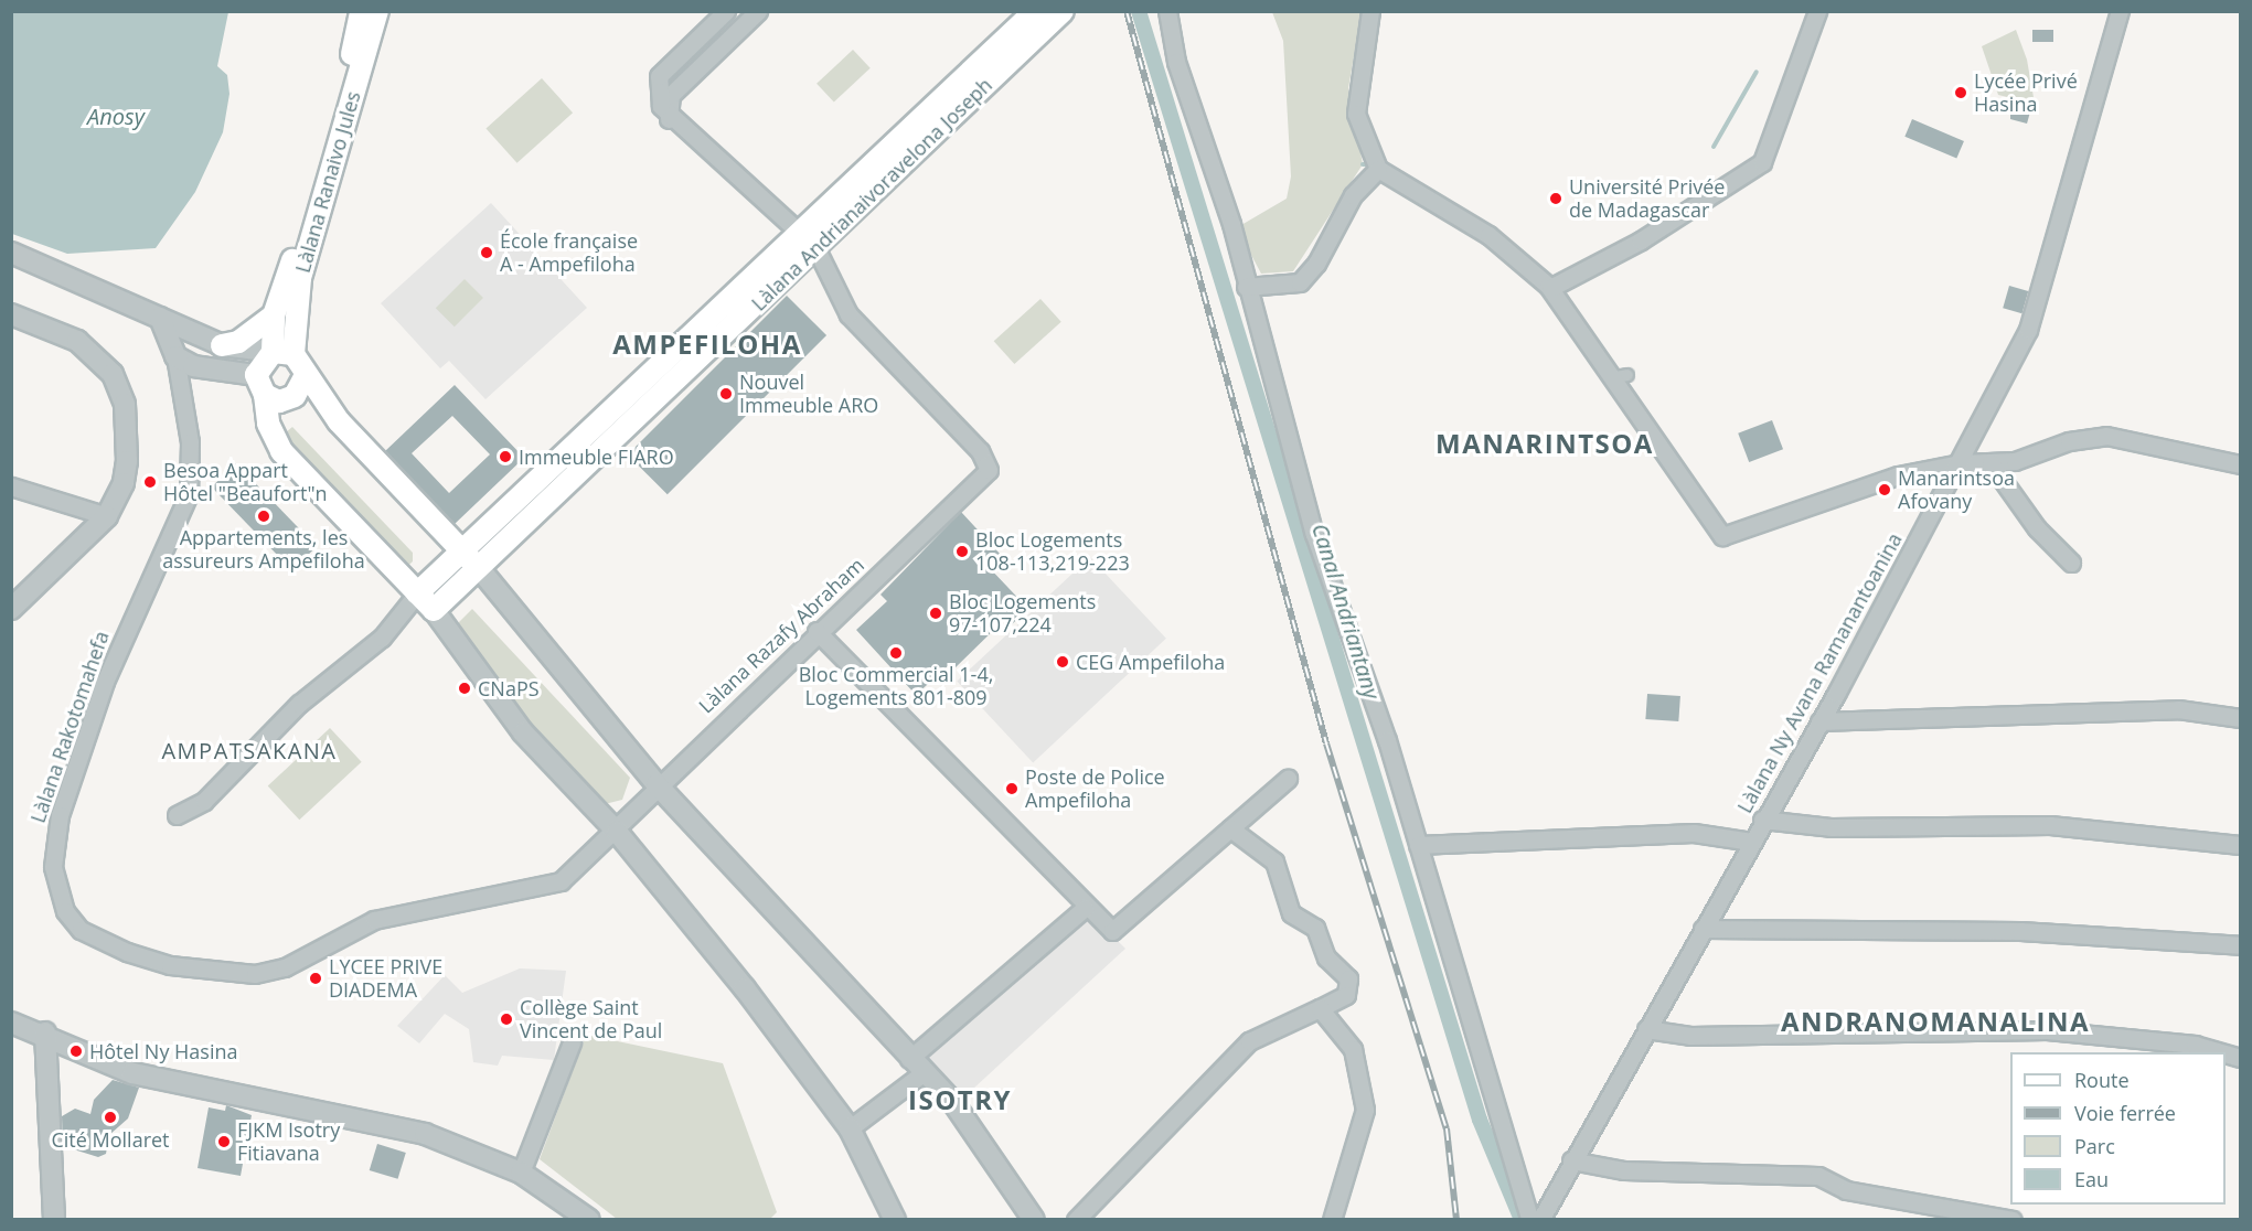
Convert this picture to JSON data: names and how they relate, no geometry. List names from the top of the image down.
{
  "streets": {
    "main road": ["Làlana Ranaivo Jules", "Làlana Andrianaivoravelona Joseph"],
    "street": ["Làlana Razafy Abraham", "Làlana Ny Avana Ramanantoanina", "Làlana Rakotomahefa"]
  },
  "crossings": [
    ["Làlana Andrianaivoravelona Joseph", "Làlana Razafy Abraham"],
    ["Làlana Razafy Abraham", "Làlana Rakotomahefa"]
  ],
  "districts": [
    "AMPEFILOHA",
    "MANARINTSOA",
    "AMPATSAKANA",
    "ANDRANOMANALINA",
    "ISOTRY"
  ],
  "water": ["Anosy", "Canal Andriantany"],
  "places": [
    "Lycée Privé Hasina",
    "Université Privée de Madagascar",
    "École française A - Ampefiloha",
    "Nouvel Immeuble ARO",
    "Immeuble FIARO",
    "Besoa Appart Hôtel \"Beaufort\"n",
    "Manarintsoa Afovany",
    "Appartements, les assureurs Ampefiloha",
    "Bloc Logements 108-113,219-223",
    "Bloc Logements 97-107,224",
    "Bloc Commercial 1-4, Logements 801-809",
    "CEG Ampefiloha",
    "CNaPS",
    "Poste de Police Ampefiloha",
    "LYCEE PRIVE DIADEMA",
    "Collège Saint Vincent de Paul",
    "Hôtel Ny Hasina",
    "Cité Mollaret",
    "FJKM Isotry Fitiavana"
  ],
  "legend": [
    "Route",
    "Voie ferrée",
    "Parc",
    "Eau"
  ]
}
